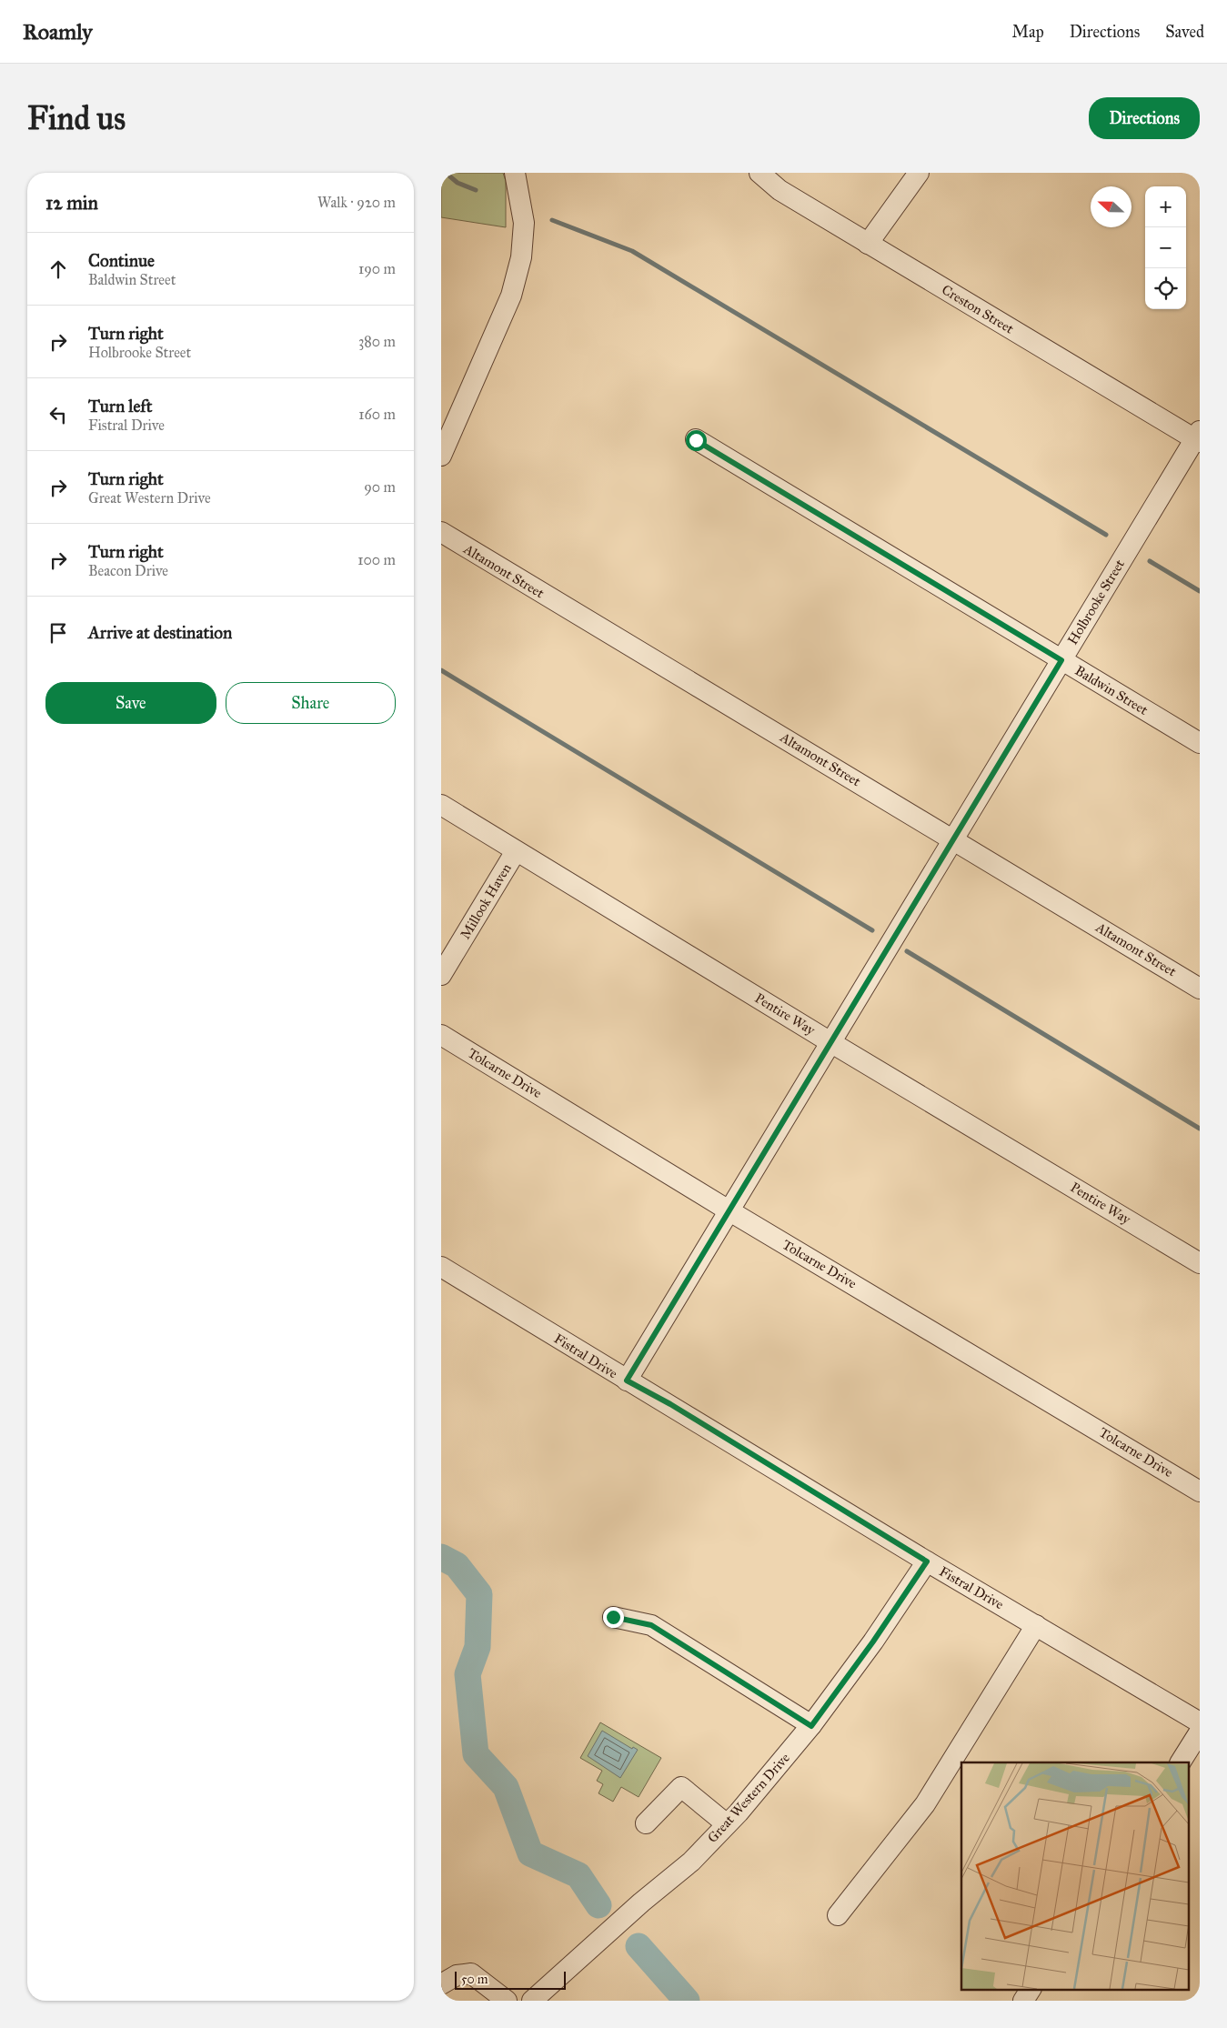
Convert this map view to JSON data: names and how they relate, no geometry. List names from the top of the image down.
{
  "streets": {
    "street": [
      "Creston Street",
      "Altamont Street",
      "Holbrooke Street",
      "Baldwin Street",
      "Millook Haven",
      "Pentire Way",
      "Tolcarne Drive",
      "Fistral Drive",
      "Great Western Drive"
    ]
  },
  "crossings": [
    ["Creston Street", "Holbrooke Street"],
    ["Altamont Street", "Holbrooke Street"],
    ["Holbrooke Street", "Baldwin Street"],
    ["Holbrooke Street", "Pentire Way"],
    ["Holbrooke Street", "Tolcarne Drive"],
    ["Holbrooke Street", "Fistral Drive"],
    ["Millook Haven", "Pentire Way"],
    ["Fistral Drive", "Great Western Drive"]
  ],
  "scale_bar": "50 m",
  "north": "left",
  "page": {
    "header": "Roamly",
    "nav": ["Map", "Directions", "Saved"],
    "buttons": [
      "Directions",
      ["Save", "Share"]
    ],
    "title": "Find us",
    "heading": ["12 min", "Walk · 920 m"],
    "map_buttons": ["+", "−"],
    "list": [
      ["Continue", "Baldwin Street", "190 m"],
      ["Turn right", "Holbrooke Street", "380 m"],
      ["Turn left", "Fistral Drive", "160 m"],
      ["Turn right", "Great Western Drive", "90 m"],
      ["Turn right", "Beacon Drive", "100 m"],
      "Arrive at destination"
    ],
    "scale": "50 m"
  }
}
